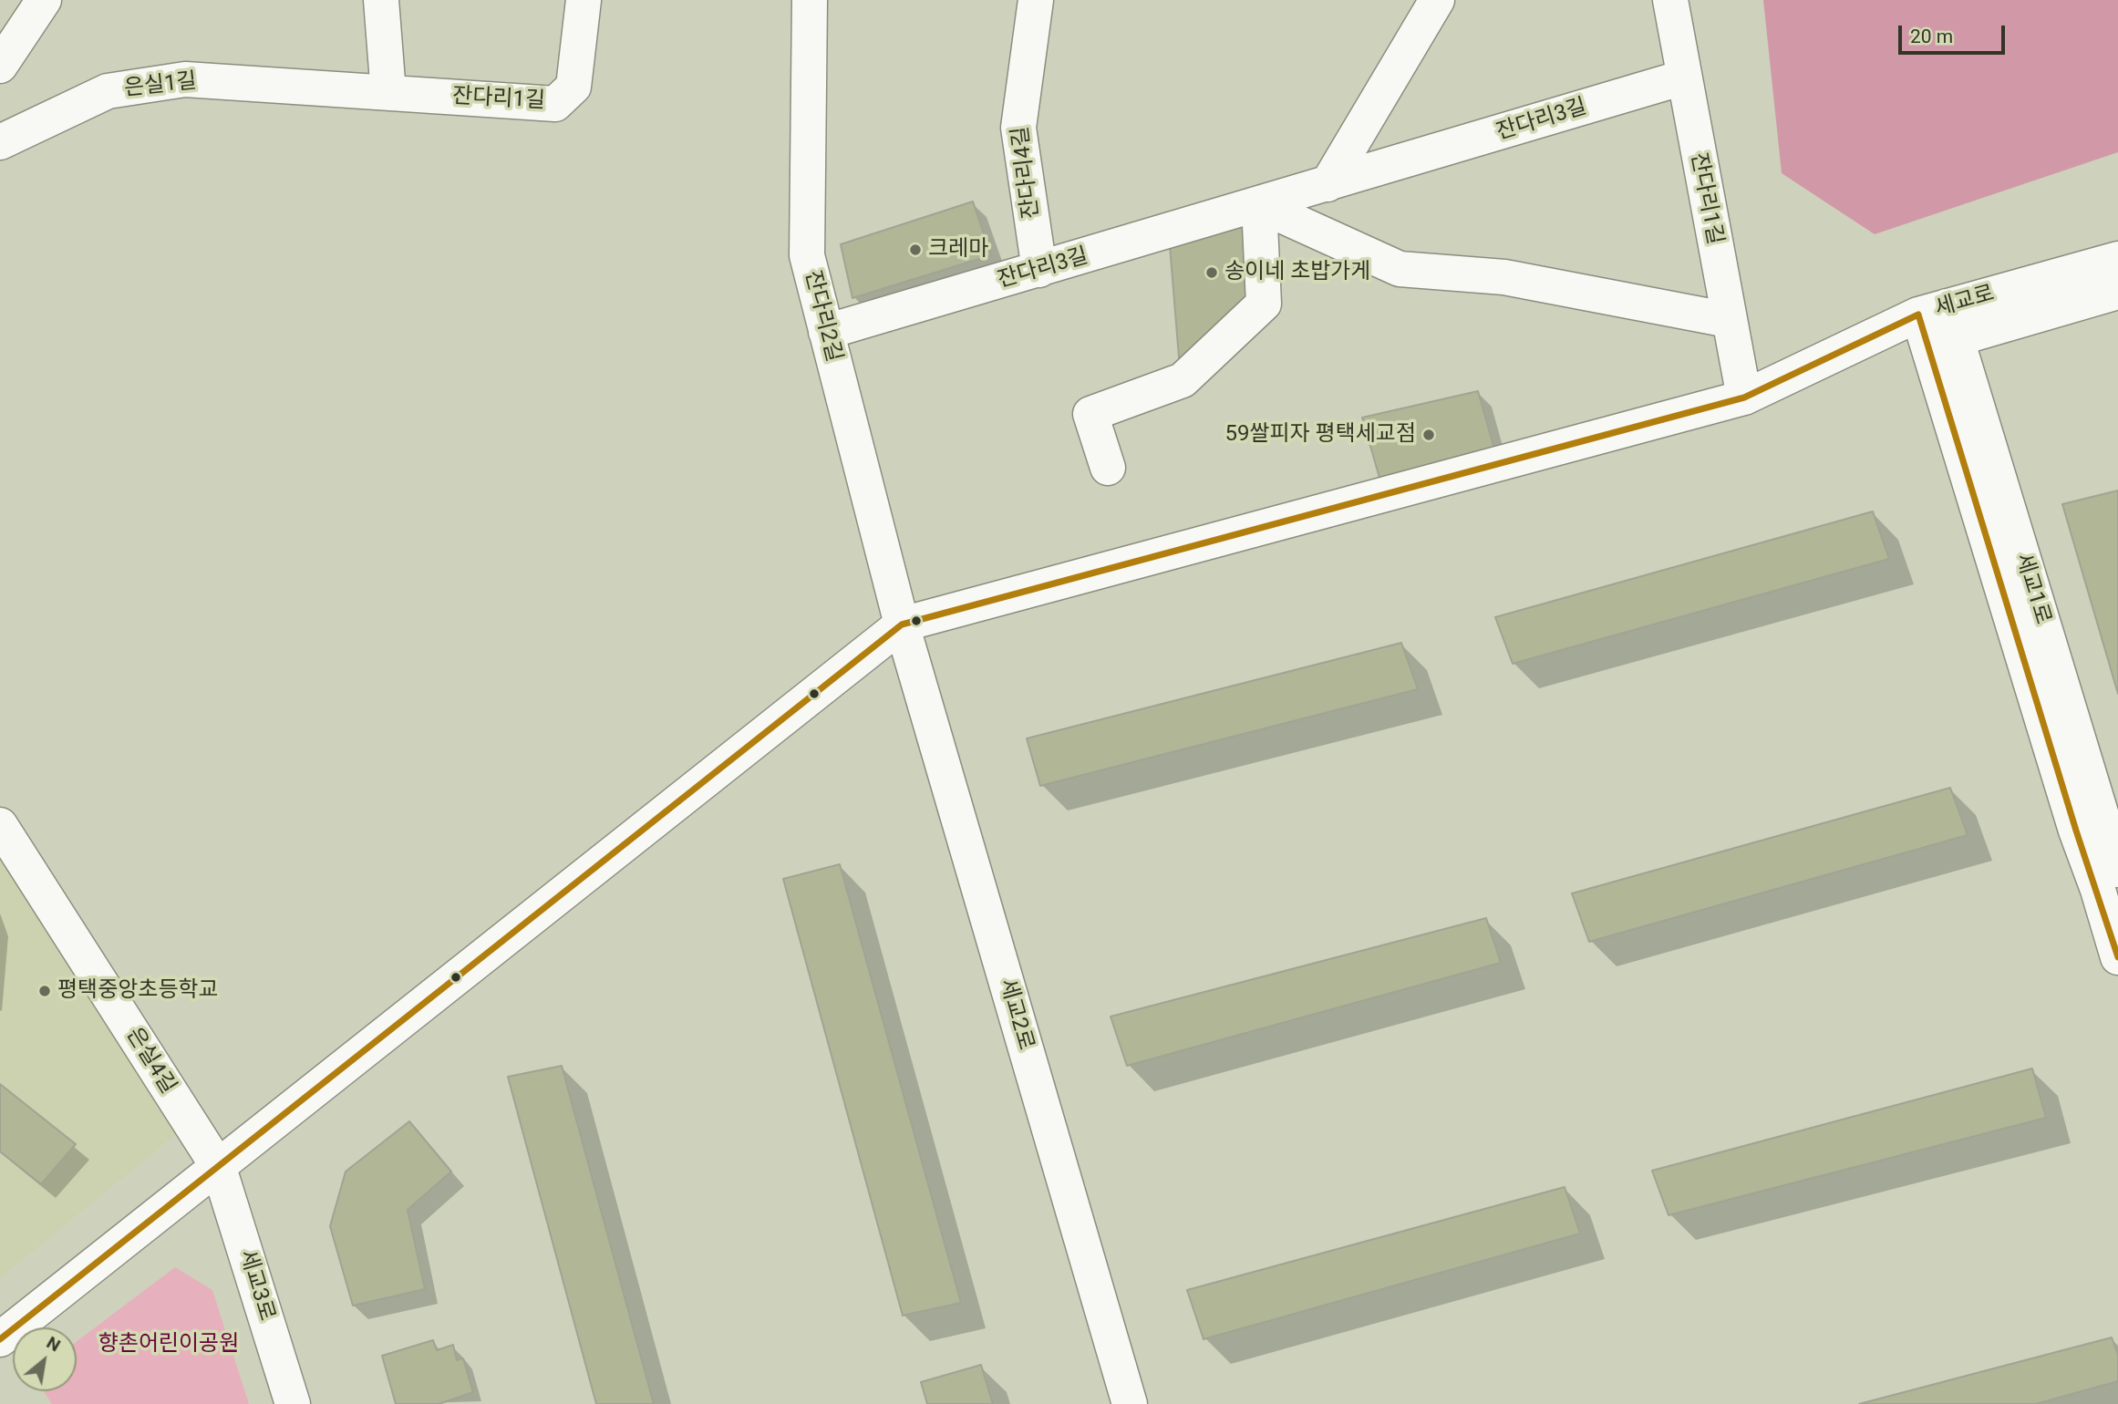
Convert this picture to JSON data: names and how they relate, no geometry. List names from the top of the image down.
{
  "streets": {
    "street": [
      "은실1길",
      "잔다리1길",
      "잔다리3길",
      "잔다리4길",
      "세교로",
      "잔다리2길",
      "세교1로",
      "세교2로",
      "은실4길",
      "세교3로"
    ]
  },
  "crossings": [
    ["은실1길", "잔다리1길"],
    ["잔다리1길", "잔다리3길"],
    ["잔다리1길", "세교로"],
    ["잔다리3길", "잔다리4길"],
    ["잔다리3길", "잔다리2길"],
    ["세교로", "잔다리2길"],
    ["세교로", "세교1로"],
    ["세교로", "세교2로"],
    ["세교로", "은실4길"],
    ["세교로", "세교3로"],
    ["잔다리2길", "세교2로"],
    ["은실4길", "세교3로"]
  ],
  "parks": ["향촌어린이공원"],
  "places": [
    "크레마",
    "송이네 초밥가게",
    "59쌀피자 평택세교점",
    "평택중앙초등학교"
  ],
  "scale_bar": "20 m",
  "north": "top right"
}
